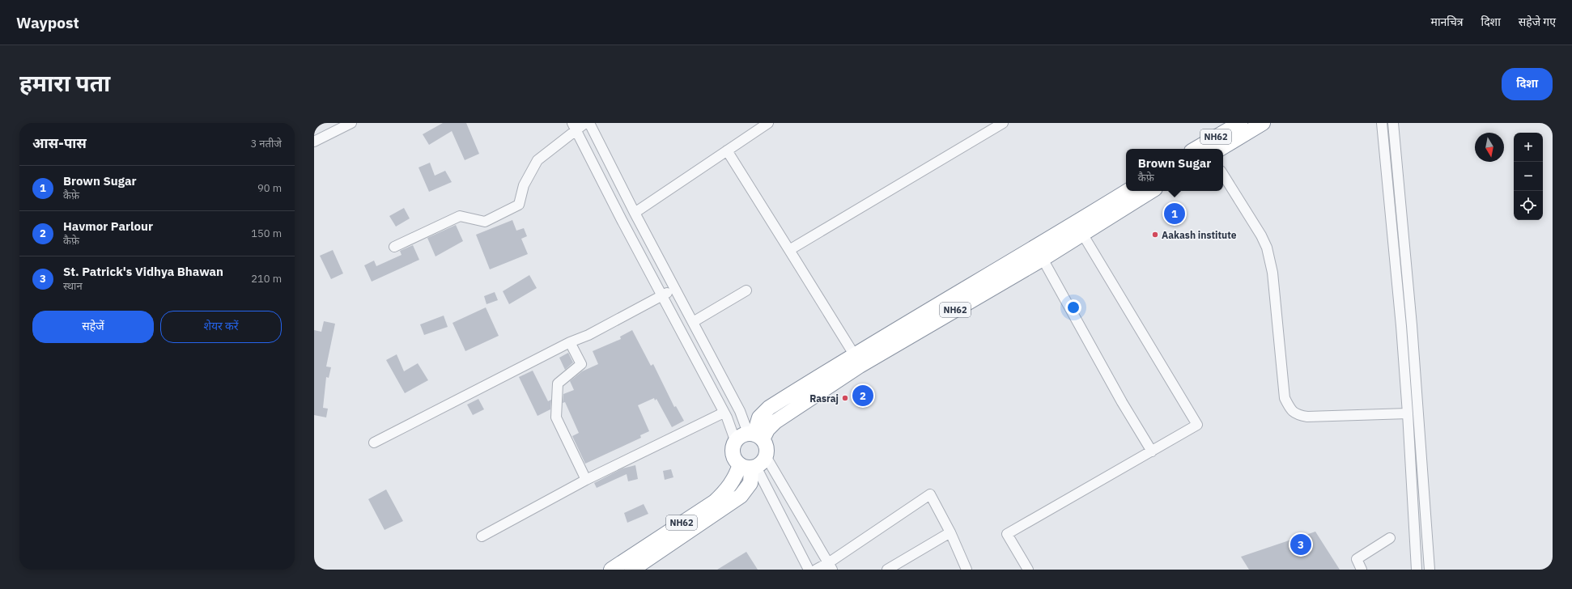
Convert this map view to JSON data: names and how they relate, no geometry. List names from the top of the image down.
{
  "streets": {
    "highway": ["NH62"]
  },
  "places": ["Aakash institute", "Rasraj"],
  "north": "bottom",
  "page": {
    "header": "Waypost",
    "nav": ["मानचित्र", "दिशा", "सहेजे गए"],
    "title": "हमारा पता",
    "buttons": [
      "दिशा",
      ["सहेजें", "शेयर करें"]
    ],
    "heading": ["आस-पास", "3 नतीजे"],
    "map_buttons": ["+", "−"],
    "popup": ["Brown Sugar", "कैफ़े"],
    "list": [
      {
        "mark": "1",
        "name": "Brown Sugar",
        "note": "कैफ़े",
        "value": "90 m"
      },
      {
        "mark": "2",
        "name": "Havmor Parlour",
        "note": "कैफ़े",
        "value": "150 m"
      },
      {
        "mark": "3",
        "name": "St. Patrick's Vidhya Bhawan",
        "note": "स्थान",
        "value": "210 m"
      }
    ],
    "pins": ["1", "2", "3"]
  }
}
